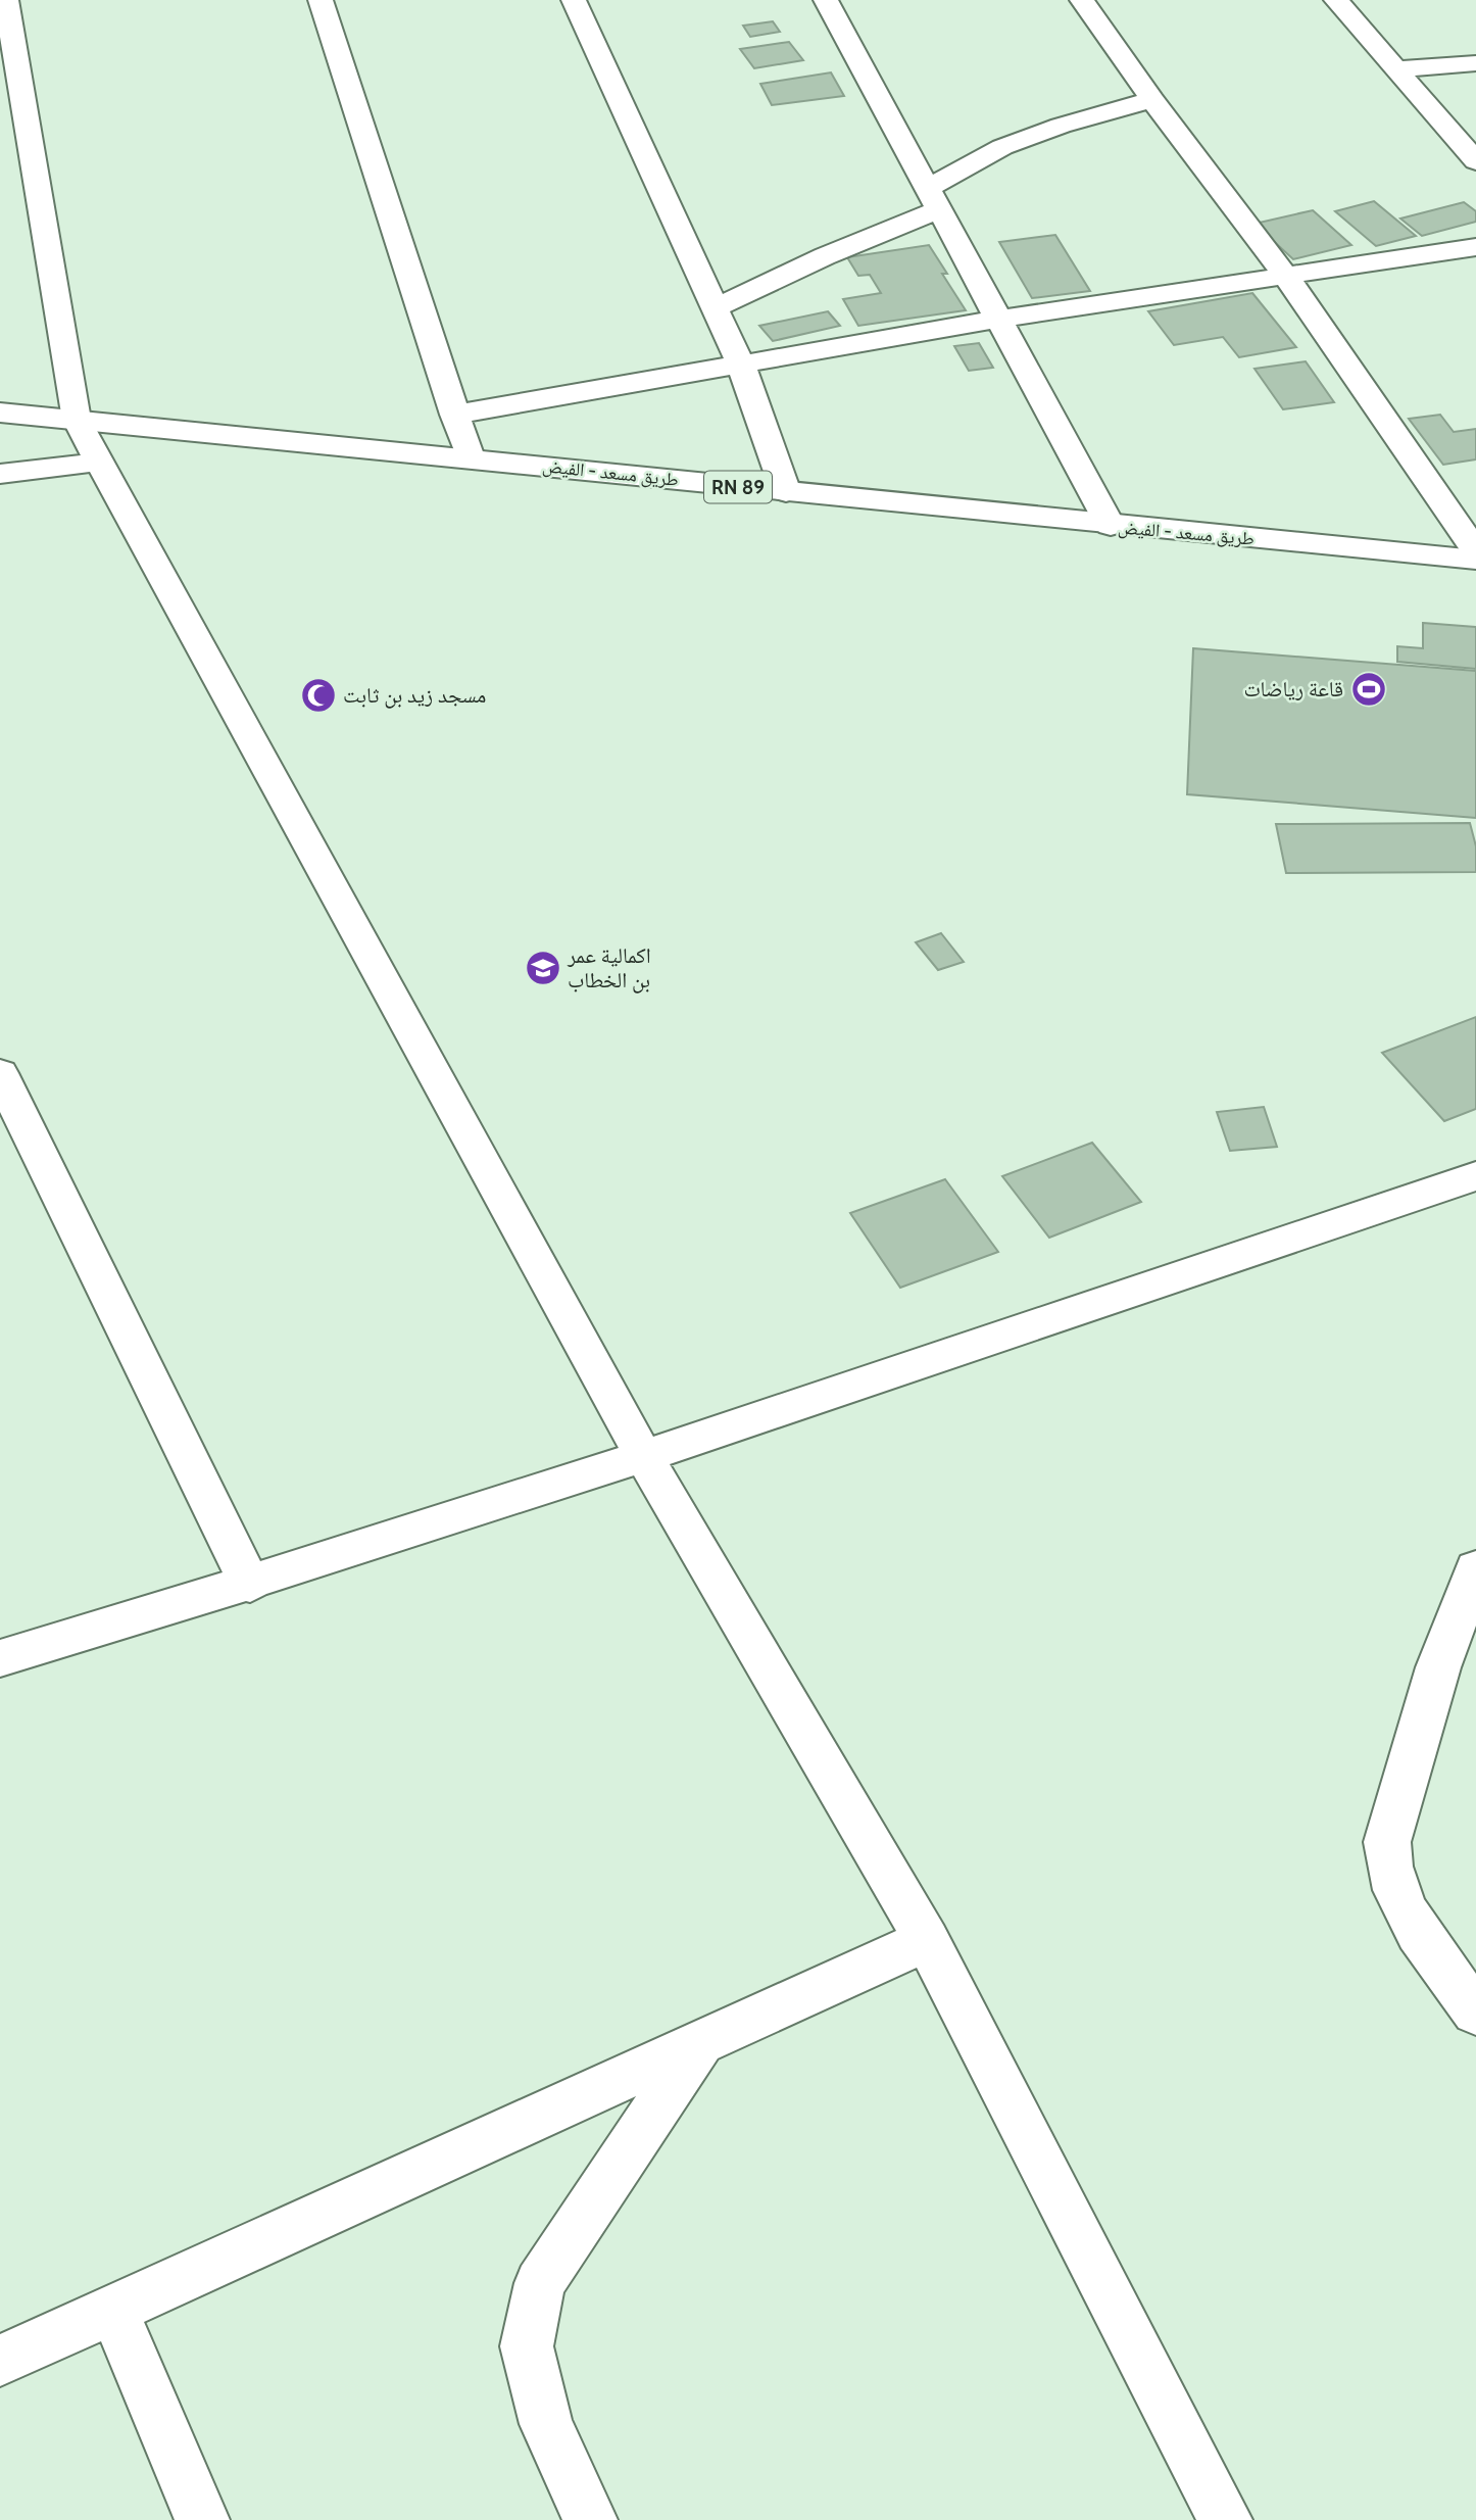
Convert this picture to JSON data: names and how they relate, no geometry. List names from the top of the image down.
{
  "streets": {
    "street": ["طريق مسعد - الفيض", "RN 89"]
  },
  "places": {
    "sports": ["قاعة رياضات"],
    "mosque": ["مسجد زيد بن ثابت"],
    "school or university": ["اكمالية عمر بن الخطاب"]
  }
}
